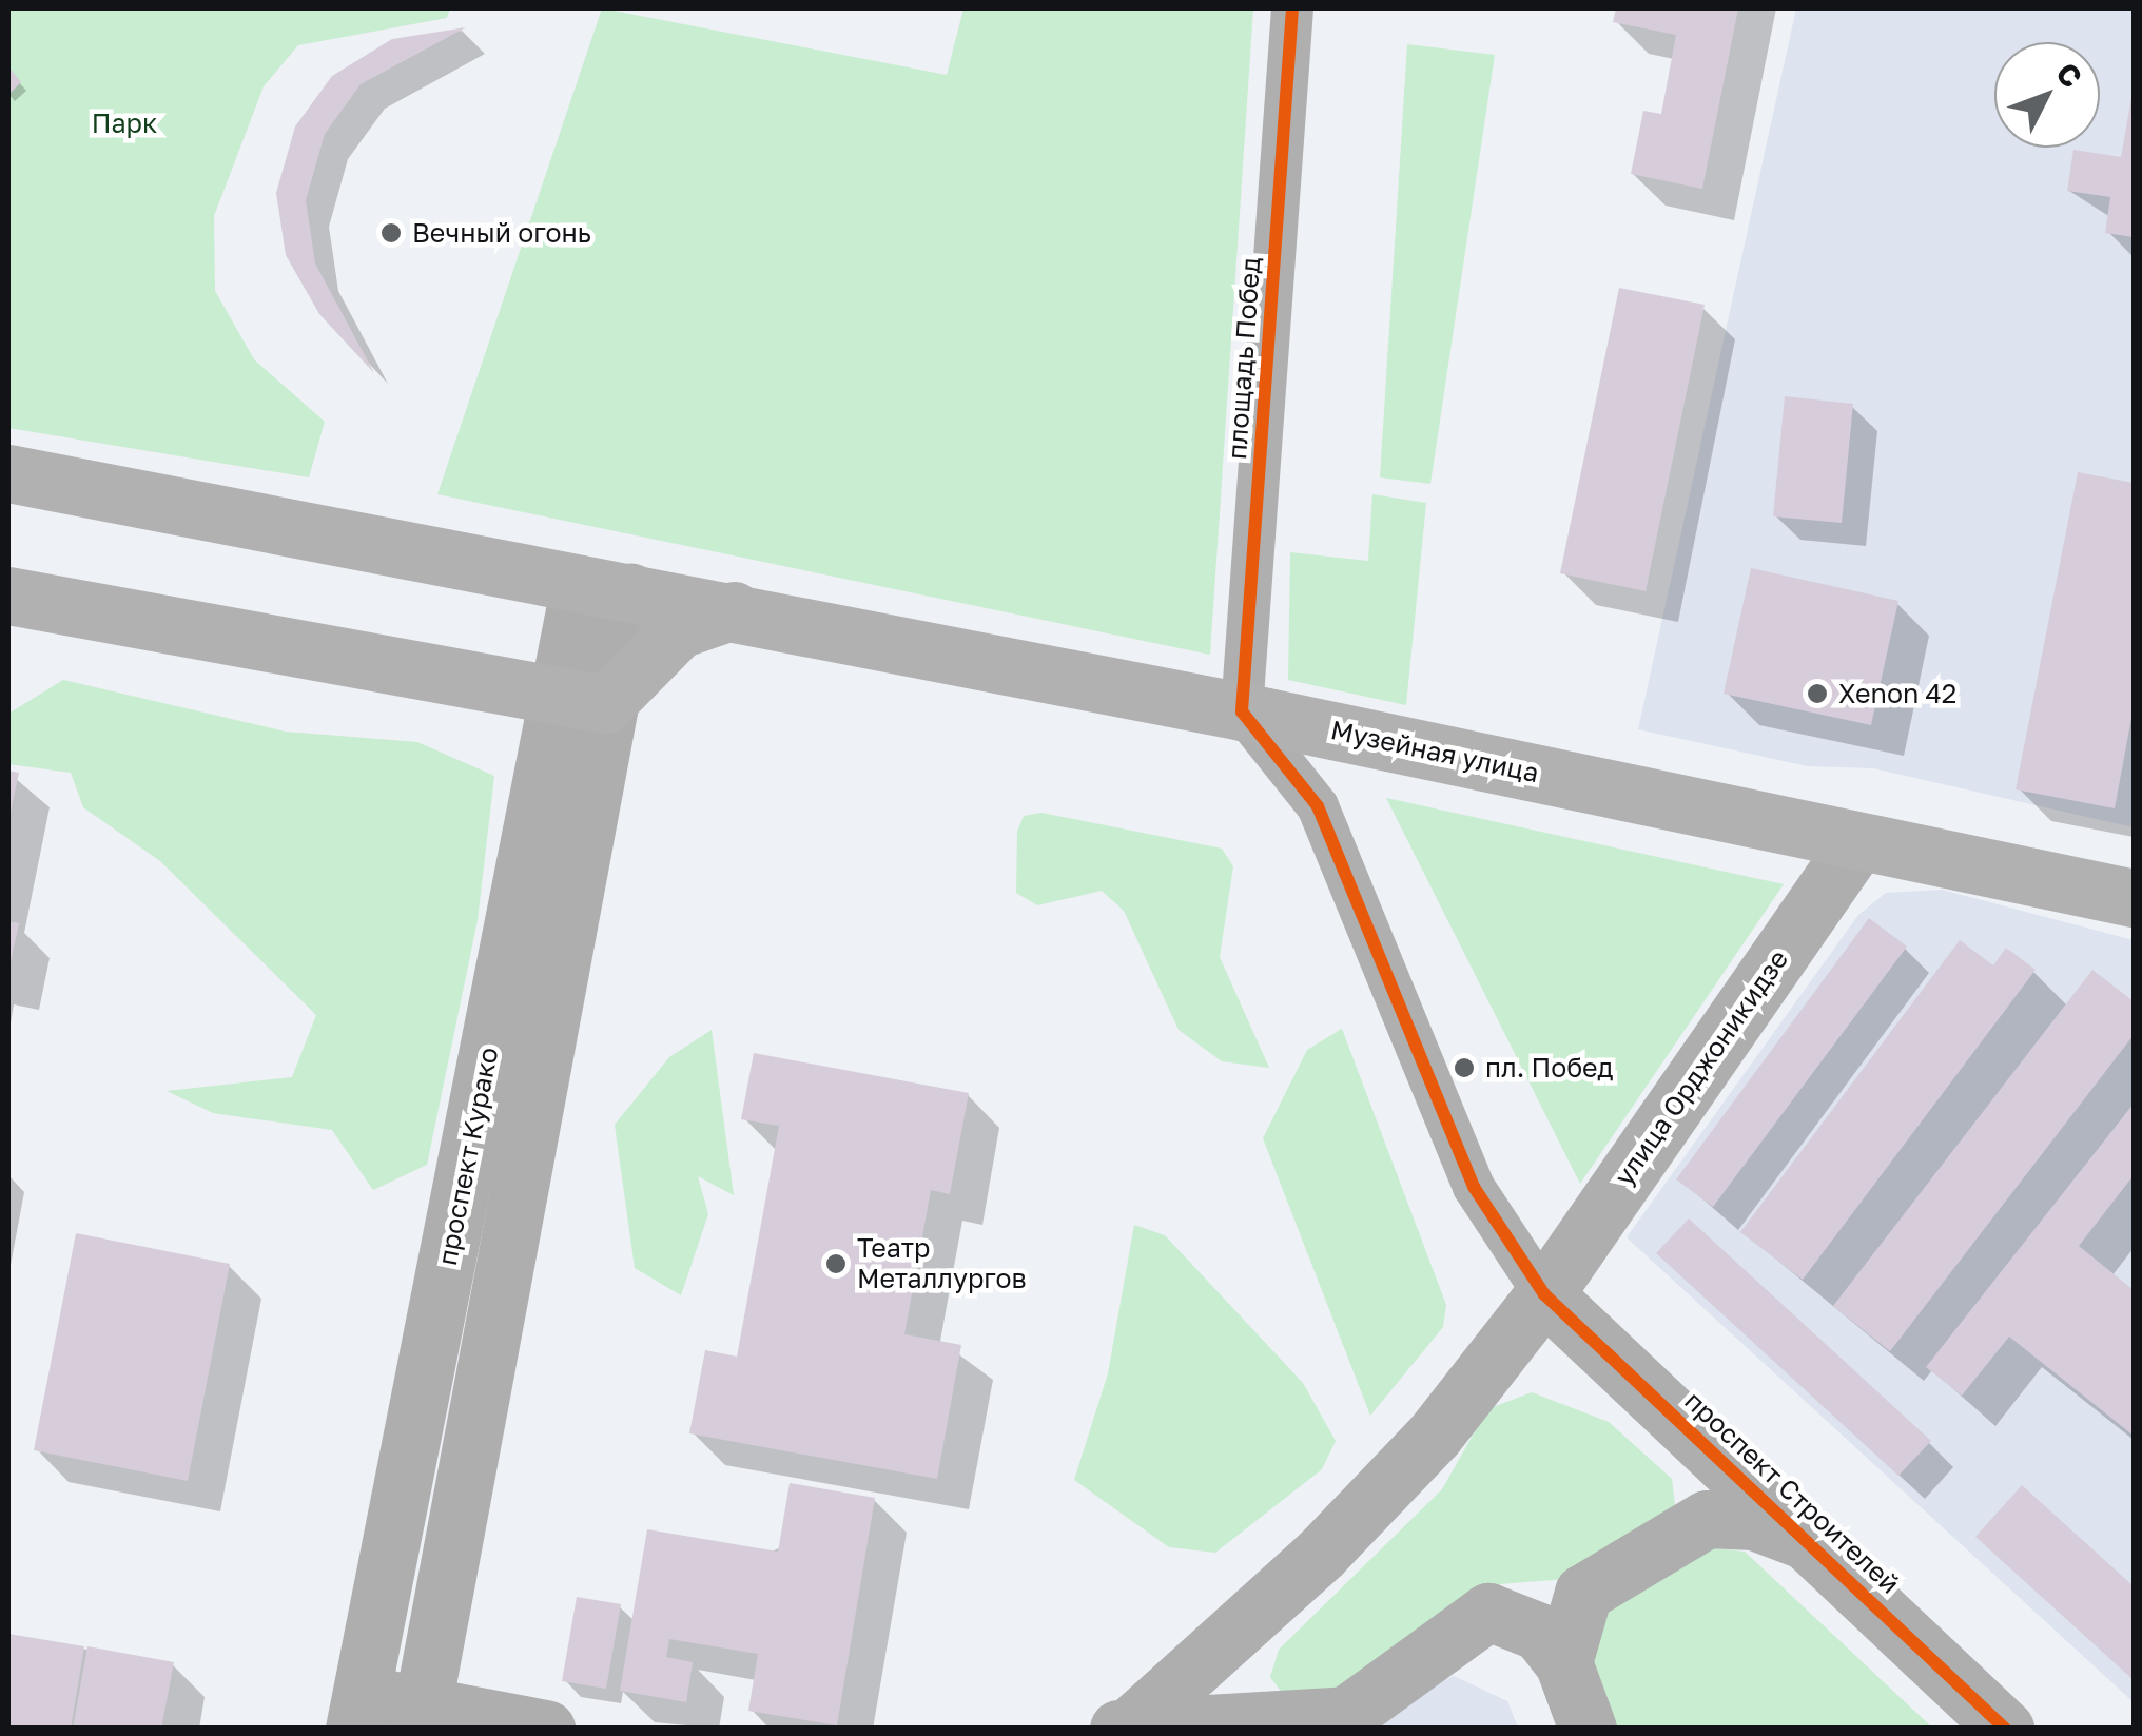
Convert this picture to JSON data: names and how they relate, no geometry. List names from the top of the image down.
{
  "streets": {
    "main road": [
      "Музейная улица",
      "улица Орджоникидзе",
      "проспект Курако",
      "проспект Строителей"
    ],
    "street": ["площадь Побед"]
  },
  "crossings": [
    ["площадь Побед", "Музейная улица"],
    ["Музейная улица", "улица Орджоникидзе"],
    ["Музейная улица", "проспект Курако"],
    ["улица Орджоникидзе", "проспект Строителей"]
  ],
  "parks": ["Парк"],
  "places": [
    "Вечный огонь",
    "Xenon 42",
    "пл. Побед",
    "Театр Металлургов"
  ],
  "north": "top right"
}
